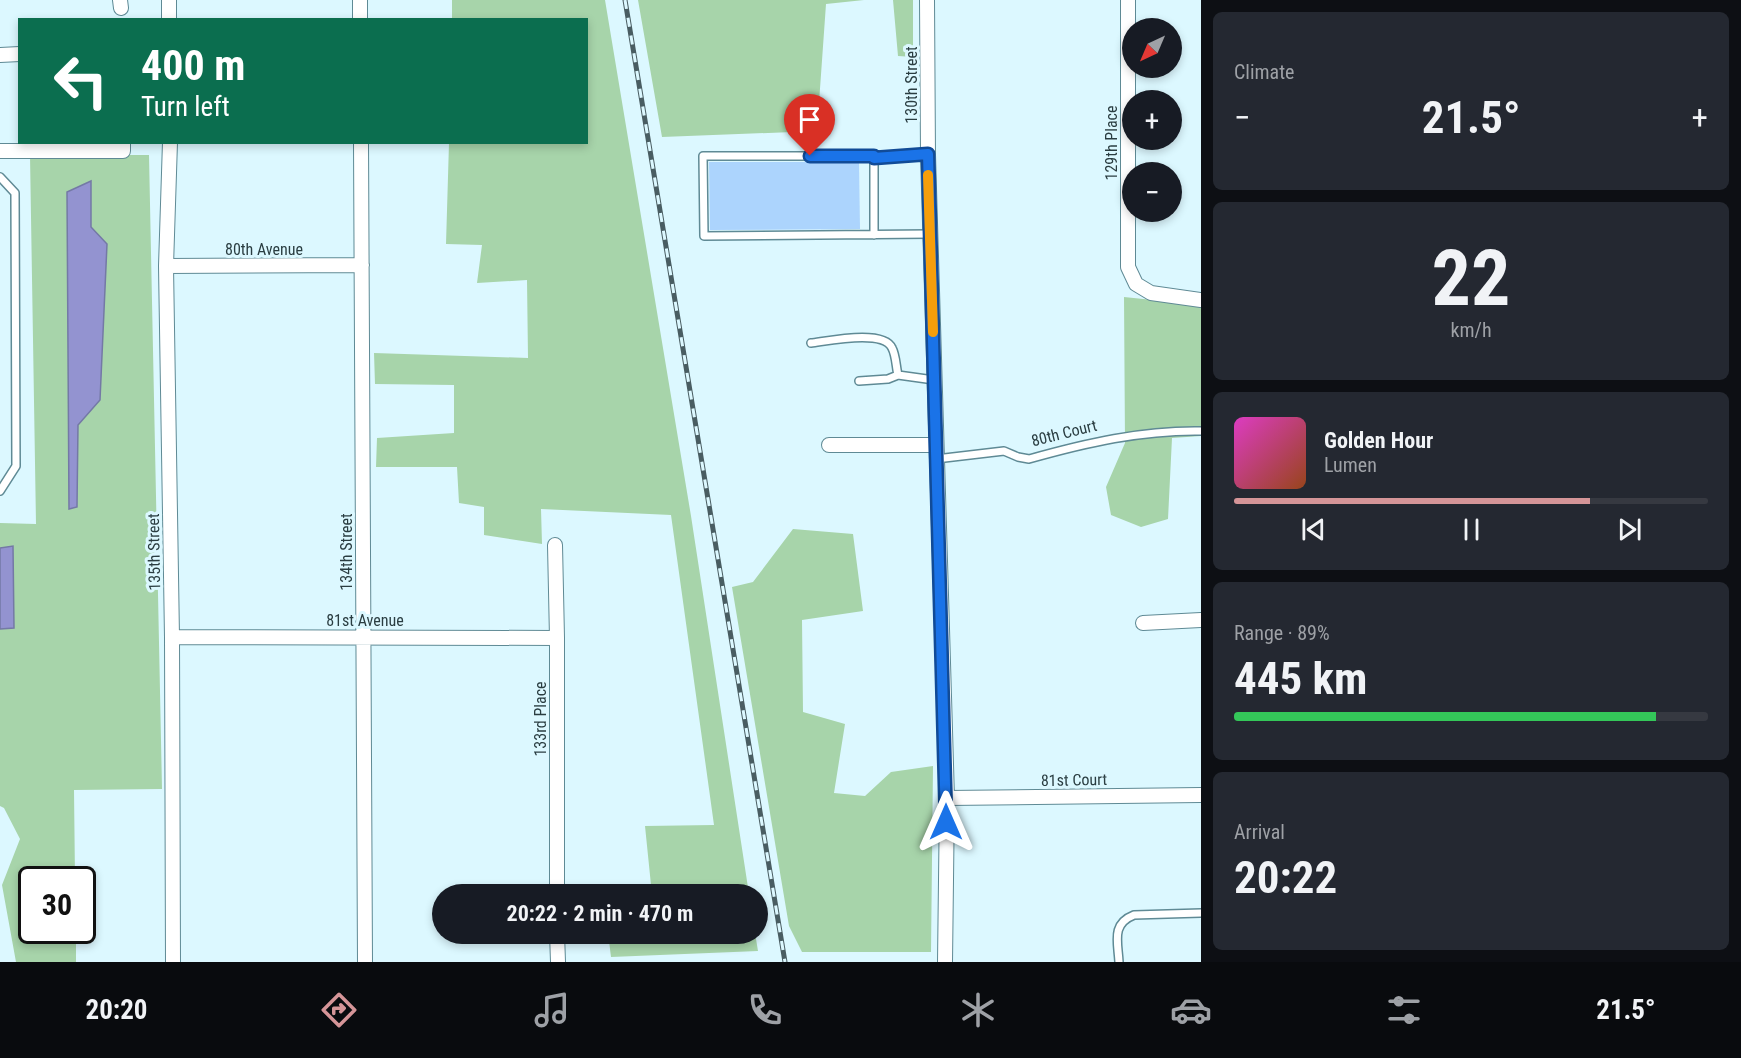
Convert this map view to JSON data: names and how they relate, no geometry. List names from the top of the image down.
{
  "streets": {
    "street": [
      "130th Street",
      "129th Place",
      "80th Avenue",
      "80th Court",
      "135th Street",
      "134th Street",
      "81st Avenue",
      "133rd Place",
      "81st Court"
    ]
  },
  "crossings": [
    ["130th Street", "80th Court"],
    ["130th Street", "81st Court"],
    ["80th Avenue", "135th Street"],
    ["80th Avenue", "134th Street"],
    ["135th Street", "81st Avenue"],
    ["134th Street", "81st Avenue"],
    ["81st Avenue", "133rd Place"]
  ],
  "north": "bottom left",
  "page": {
    "tile": [
      "Climate",
      ["22", "km/h"],
      ["Range · 89%", "445 km"],
      ["Arrival", "20:22"]
    ],
    "map_buttons": ["+", "−"],
    "turn": ["400 m", "Turn left"],
    "heat": ["−", "21.5°", "+"],
    "song": ["Golden Hour", "Lumen"],
    "limit": "30",
    "trip": "20:22 · 2 min · 470 m",
    "tabs": ["20:20", "21.5°"]
  }
}
